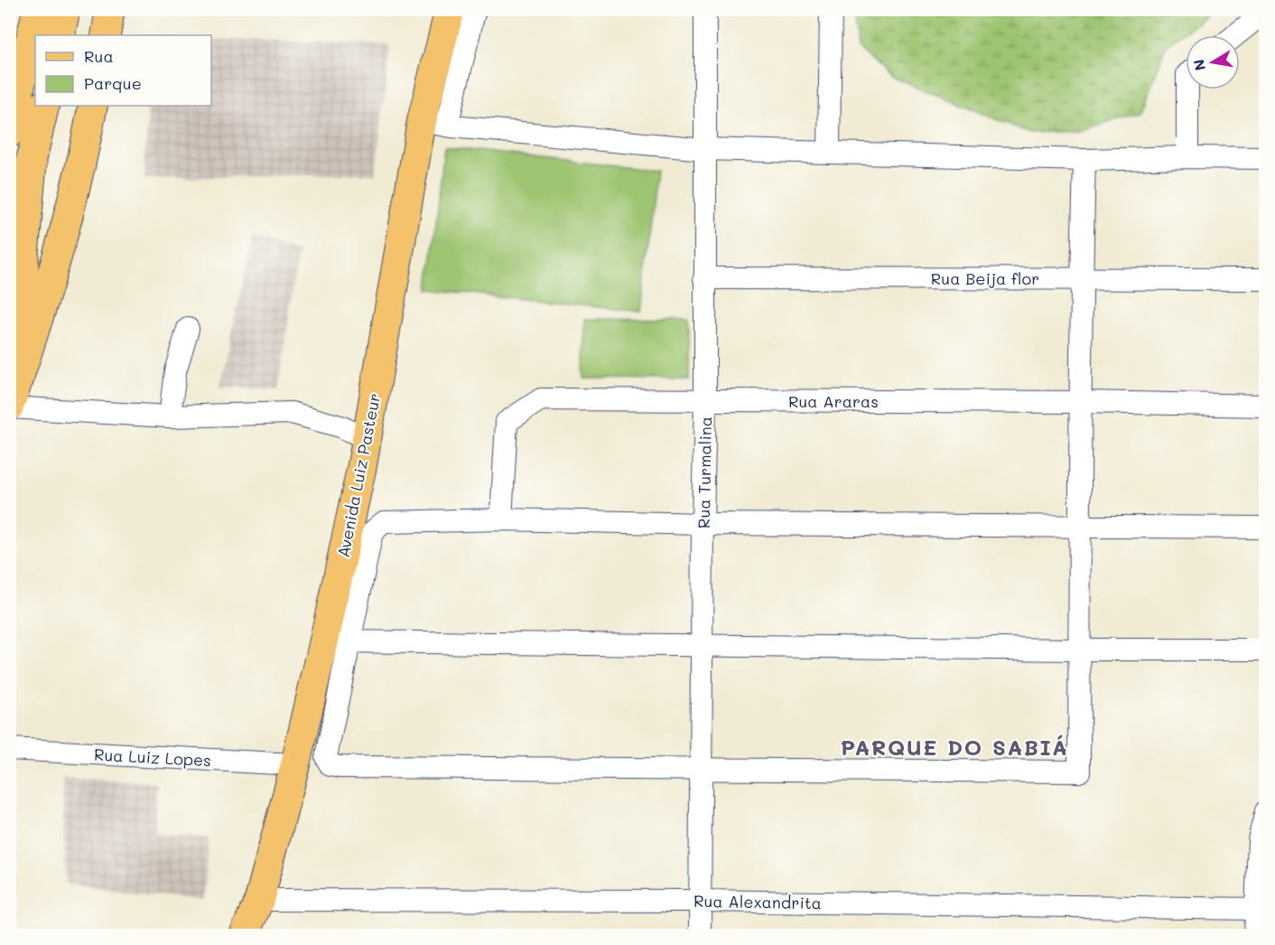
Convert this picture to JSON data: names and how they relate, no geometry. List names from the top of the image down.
{
  "streets": {
    "main road": ["Avenida Luiz Pasteur"],
    "street": [
      "Rua Beija flor",
      "Rua Araras",
      "Rua Turmalina",
      "Rua Luiz Lopes",
      "Rua Alexandrita"
    ]
  },
  "crossings": [
    ["Rua Beija flor", "Rua Turmalina"],
    ["Rua Araras", "Rua Turmalina"],
    ["Rua Turmalina", "Rua Alexandrita"],
    ["Avenida Luiz Pasteur", "Rua Luiz Lopes"],
    ["Avenida Luiz Pasteur", "Rua Alexandrita"]
  ],
  "districts": ["PARQUE DO SABIÁ"],
  "legend": ["Rua", "Parque"],
  "north": "left"
}
